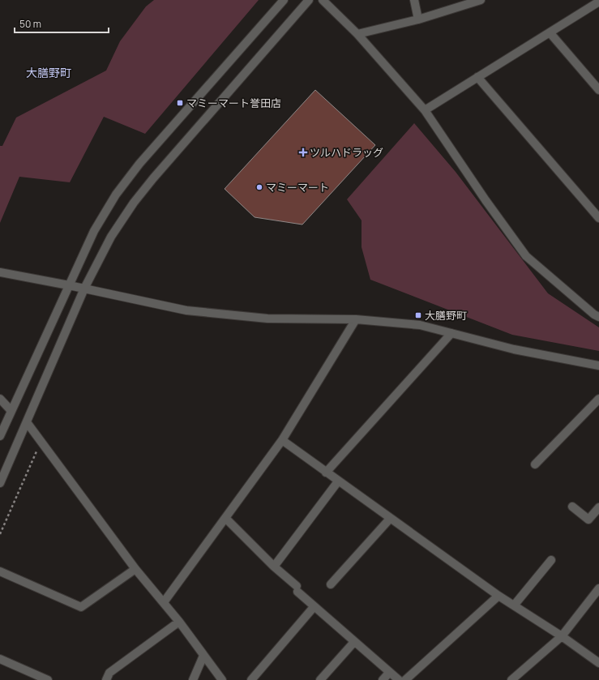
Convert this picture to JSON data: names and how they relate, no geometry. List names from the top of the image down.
{
  "districts": ["大膳野町"],
  "places": {
    "transit": ["マミーマート誉田店", "大膳野町"],
    "health": ["ツルハドラッグ"],
    "other": ["マミーマート"]
  },
  "scale_bar": "50 m"
}
